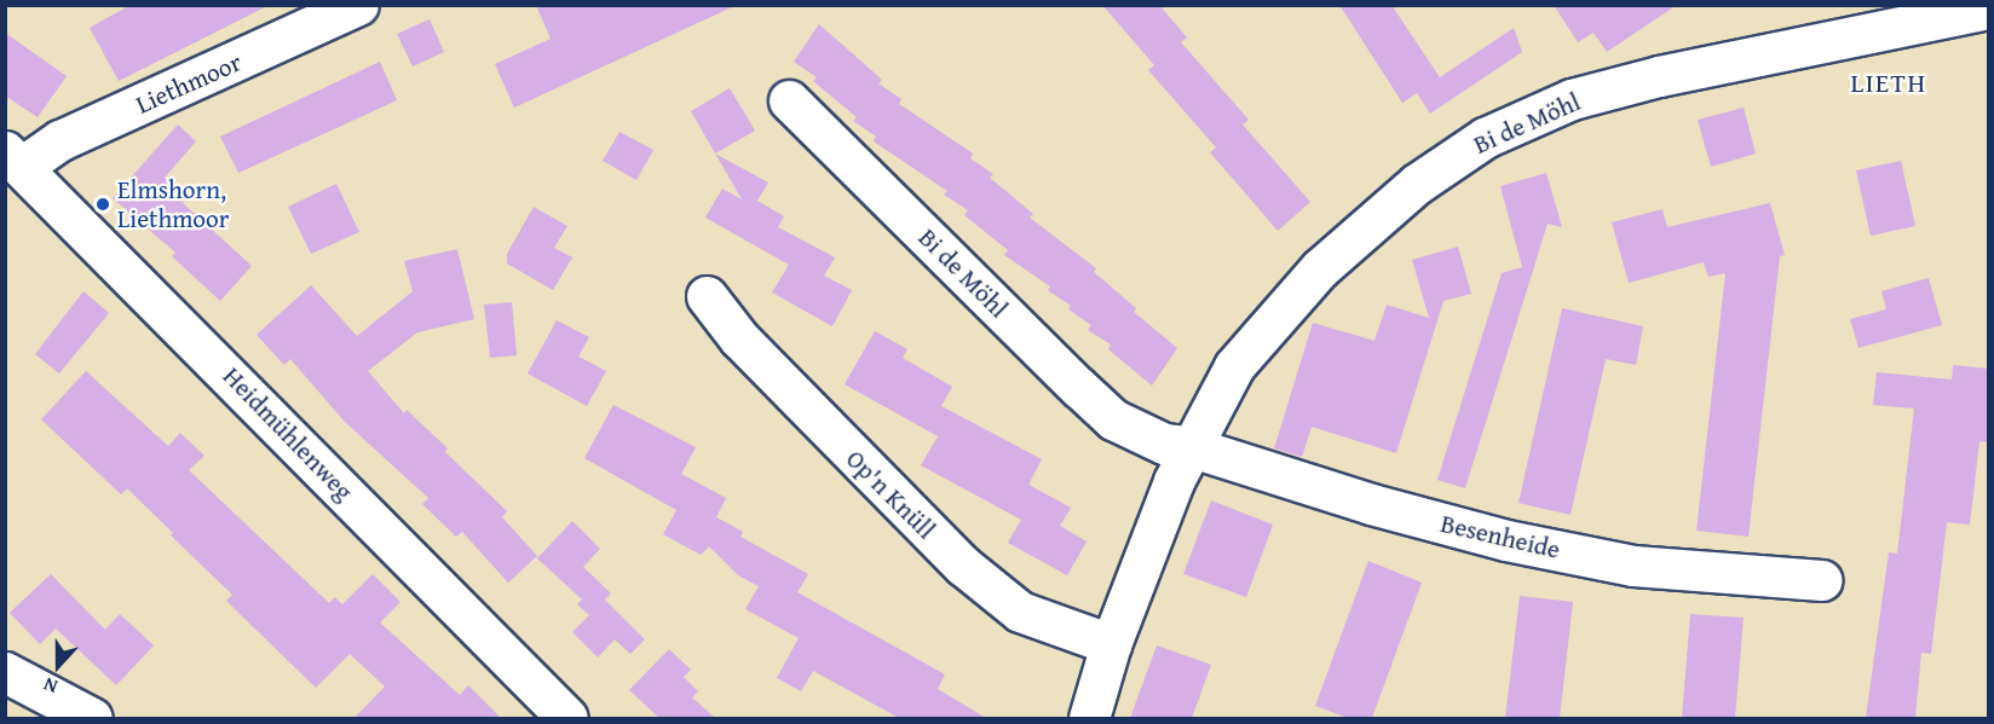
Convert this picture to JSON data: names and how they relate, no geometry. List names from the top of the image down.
{
  "streets": {
    "street": [
      "Liethmoor",
      "Bi de Möhl",
      "Heidmühlenweg",
      "Op'n Knüll",
      "Besenheide"
    ]
  },
  "crossings": [
    ["Liethmoor", "Heidmühlenweg"],
    ["Bi de Möhl", "Op'n Knüll"],
    ["Bi de Möhl", "Besenheide"]
  ],
  "districts": ["LIETH"],
  "places": ["Elmshorn, Liethmoor"],
  "north": "bottom"
}
